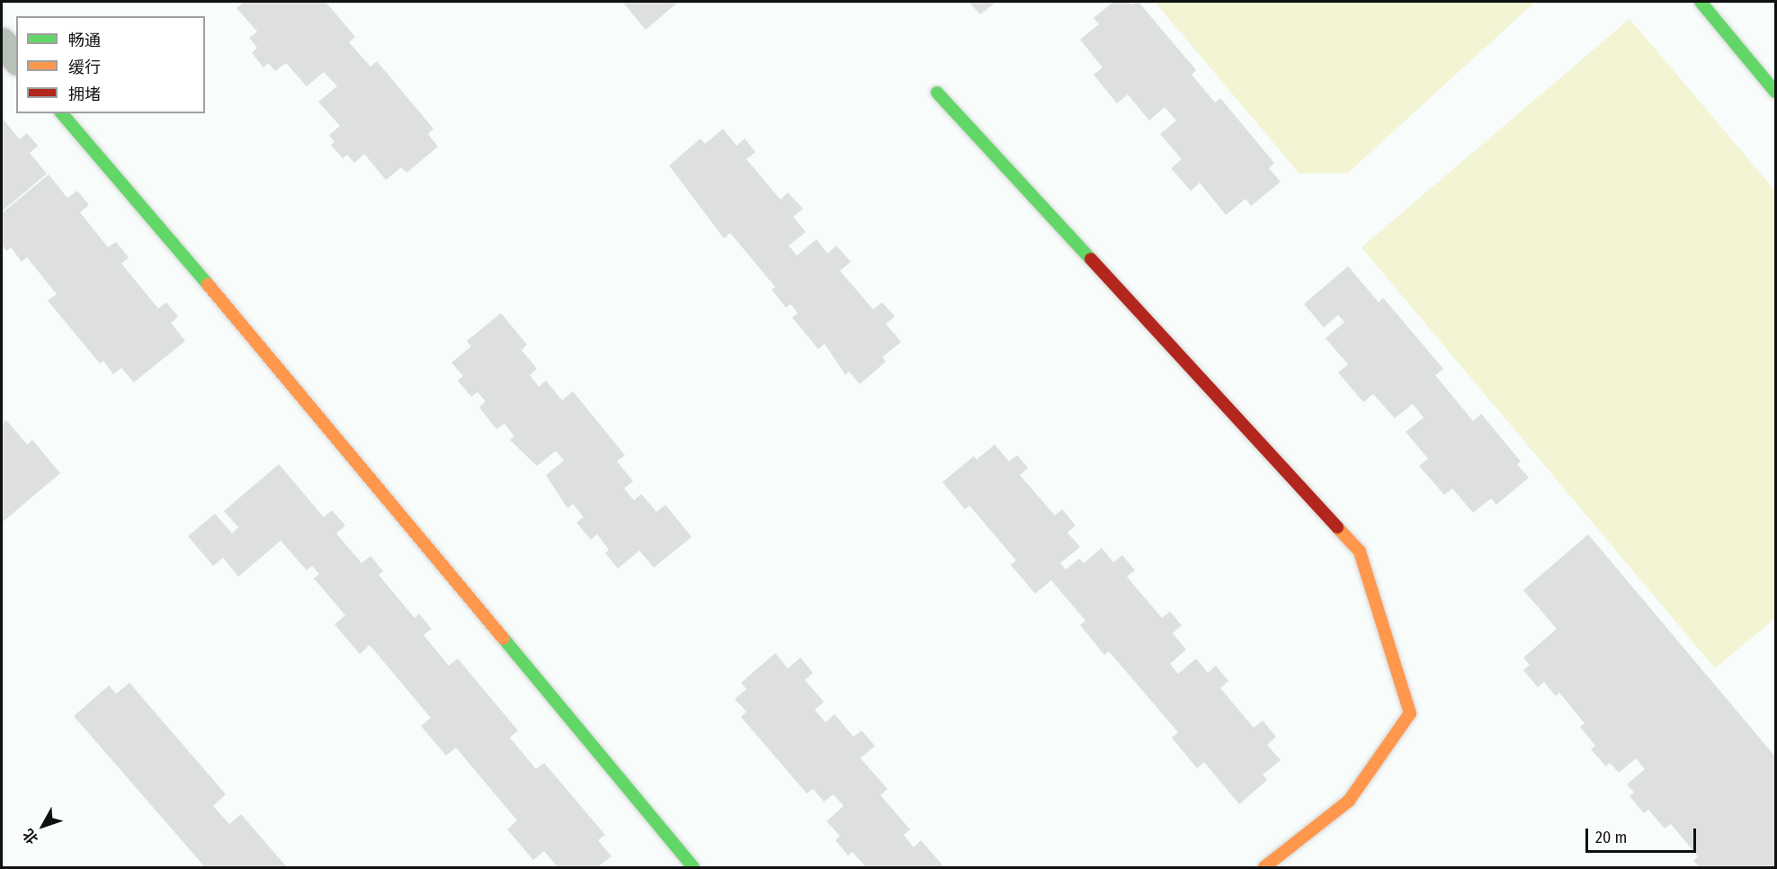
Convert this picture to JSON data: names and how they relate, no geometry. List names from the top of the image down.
{
  "legend": ["畅通", "缓行", "拥堵"],
  "scale_bar": "20 m",
  "north": "bottom left"
}
